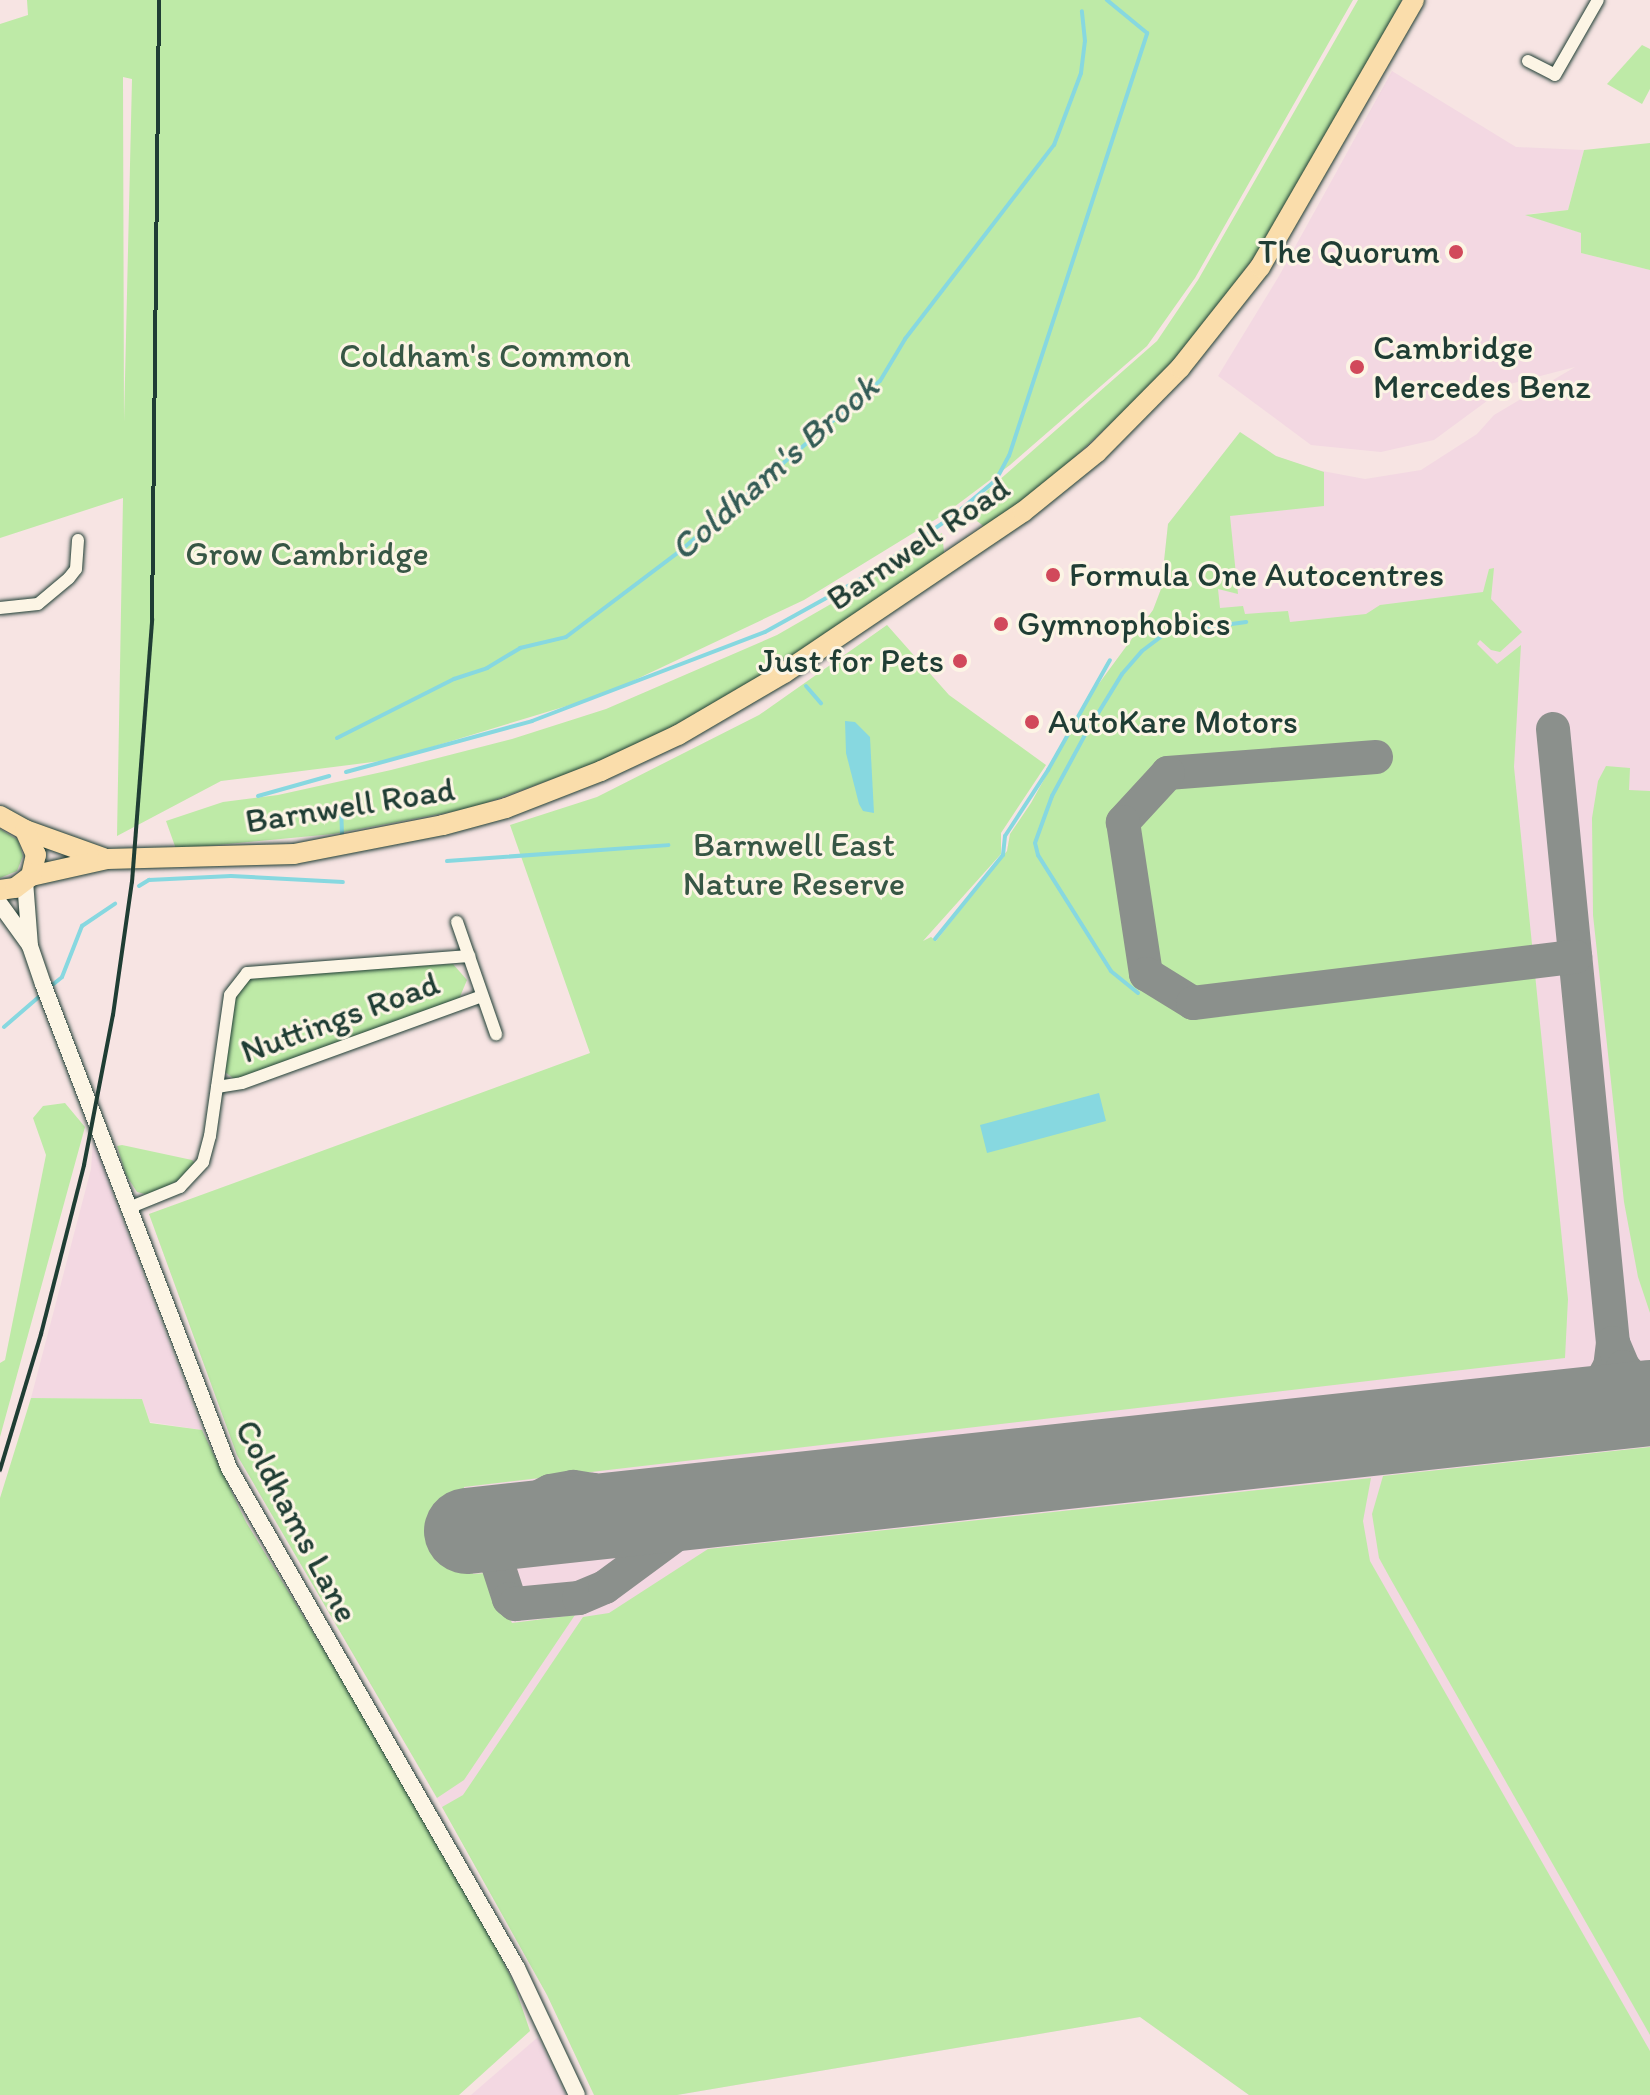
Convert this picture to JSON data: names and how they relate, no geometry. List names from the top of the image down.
{
  "streets": {
    "main road": ["Barnwell Road"],
    "street": ["Nuttings Road", "Coldhams Lane"]
  },
  "crossings": [
    ["Barnwell Road", "Coldhams Lane"],
    ["Nuttings Road", "Coldhams Lane"]
  ],
  "water": ["Coldham's Brook"],
  "parks": ["Coldham's Common", "Grow Cambridge", "Barnwell East Nature Reserve"],
  "places": [
    "The Quorum",
    "Cambridge Mercedes Benz",
    "Formula One Autocentres",
    "Gymnophobics",
    "Just for Pets",
    "AutoKare Motors"
  ]
}
